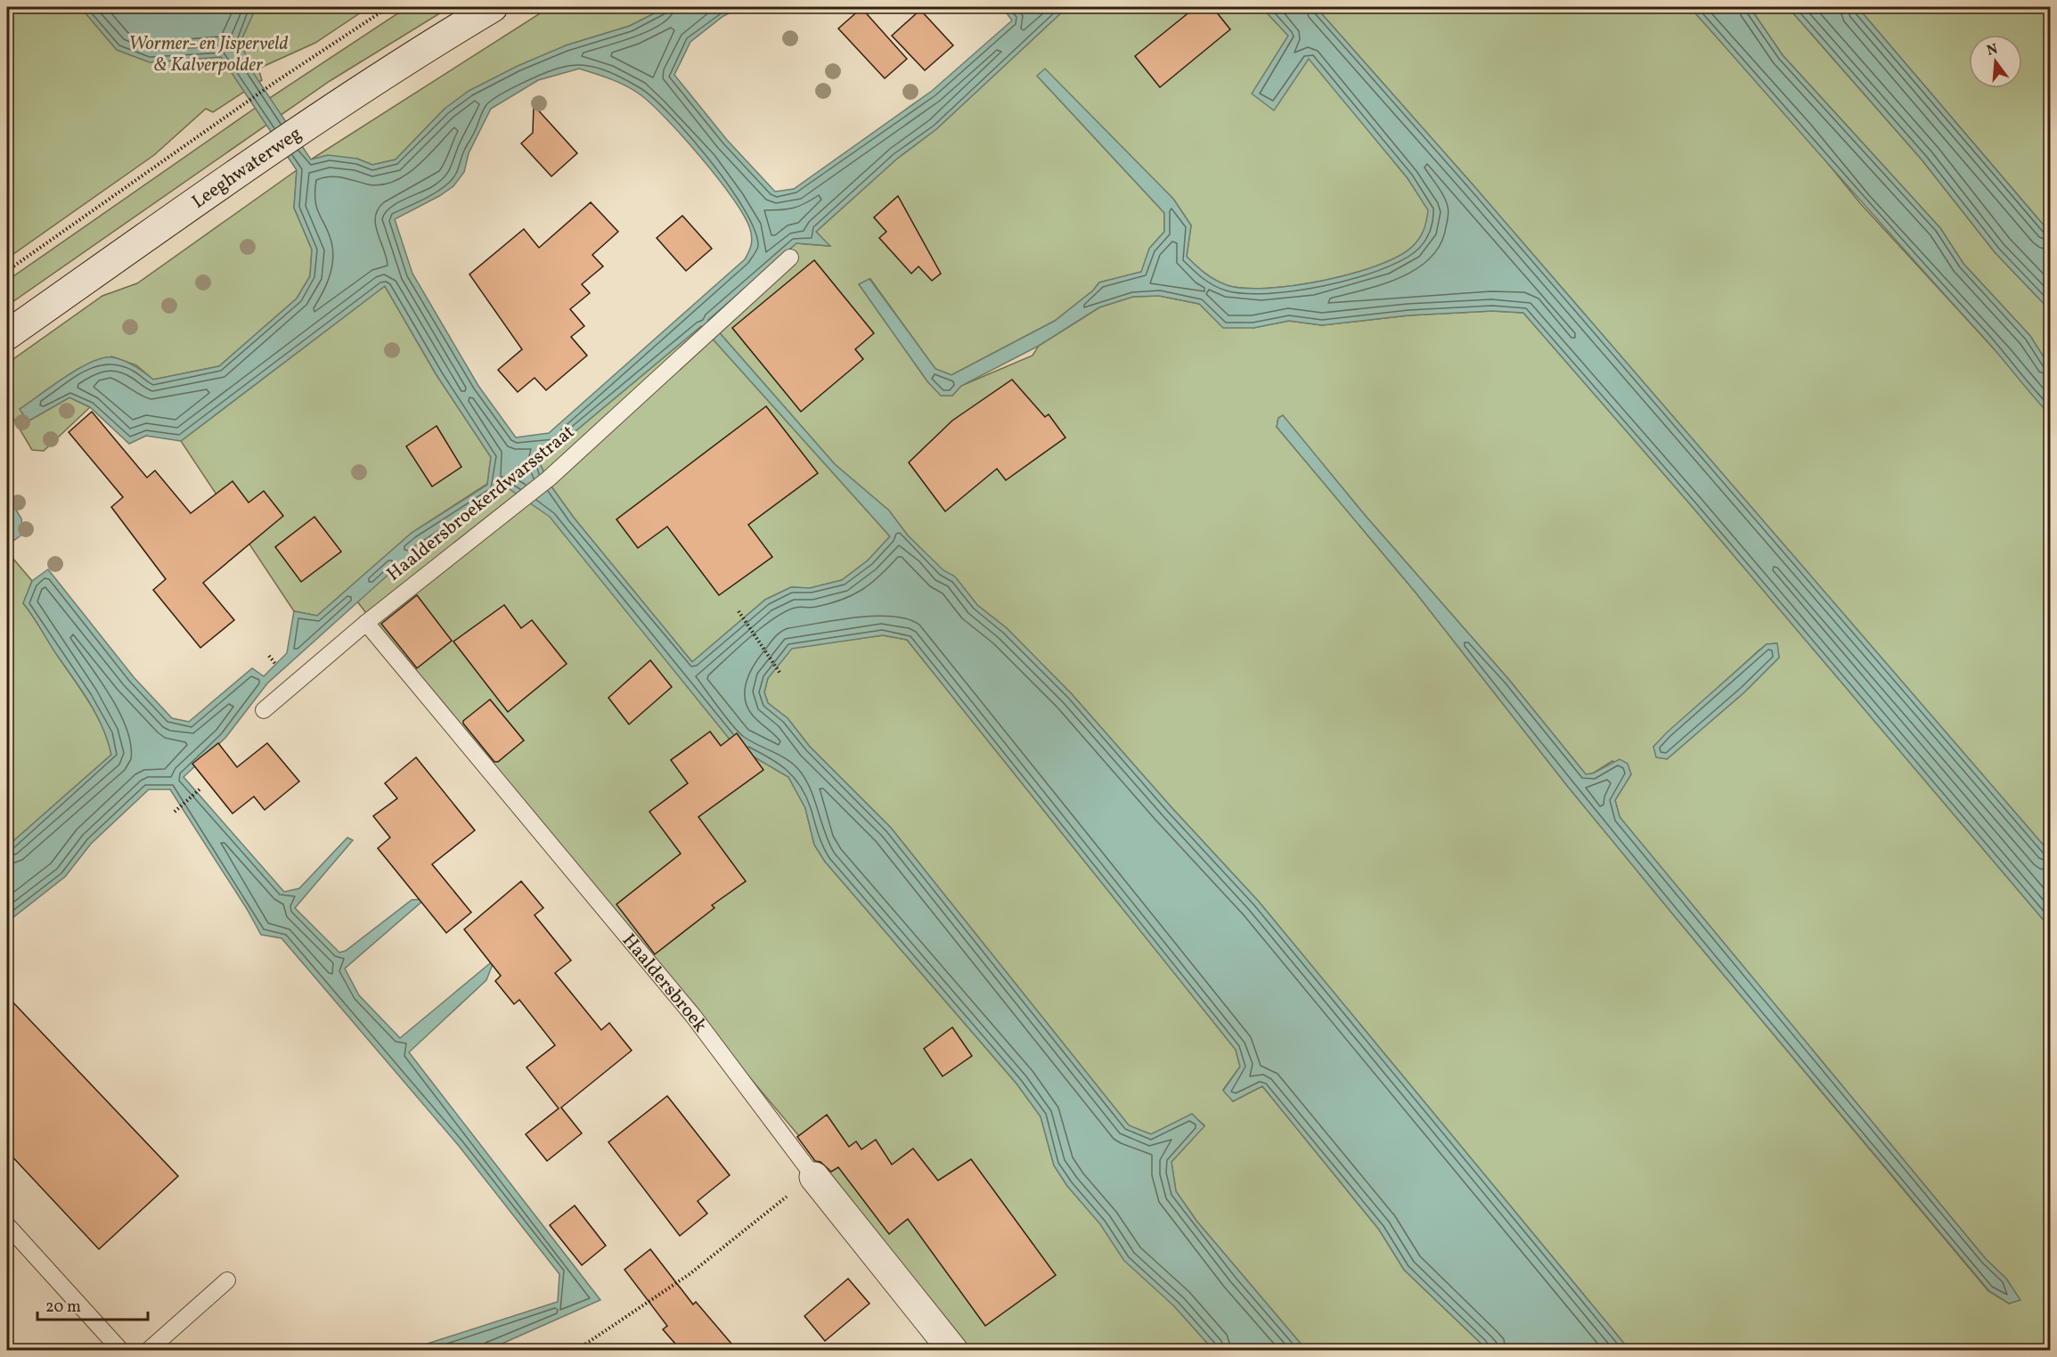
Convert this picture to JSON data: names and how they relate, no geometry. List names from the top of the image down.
{
  "streets": {
    "main road": ["Leeghwaterweg", "Haaldersbroek"],
    "lane": ["Haaldersbroekerdwarsstraat"]
  },
  "crossings": [
    ["Haaldersbroekerdwarsstraat", "Haaldersbroek"]
  ],
  "parks": ["Wormer- en Jisperveld & Kalverpolder"],
  "scale_bar": "20 m",
  "north": "top"
}
